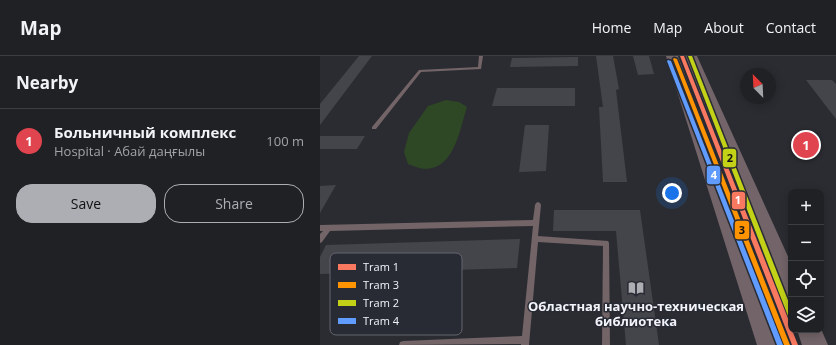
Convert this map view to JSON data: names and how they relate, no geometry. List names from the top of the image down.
{
  "places": {
    "library": ["Областная научно-техническая библиотека"]
  },
  "lines": [
    "tram line 1",
    "tram line 2",
    "tram line 3",
    "tram line 4"
  ],
  "legend": [
    "Tram 1",
    "Tram 3",
    "Tram 2",
    "Tram 4"
  ],
  "north": "top left",
  "page": {
    "header": "Map",
    "nav": [
      "Home",
      "Map",
      "About",
      "Contact"
    ],
    "heading": "Nearby",
    "list": [
      {
        "mark": "1",
        "name": "Больничный комплекс",
        "note": "Hospital · Абай даңғылы",
        "value": "100 m"
      }
    ],
    "pins": "1",
    "buttons": ["Save", "Share"],
    "map_buttons": ["+", "−"]
  }
}
